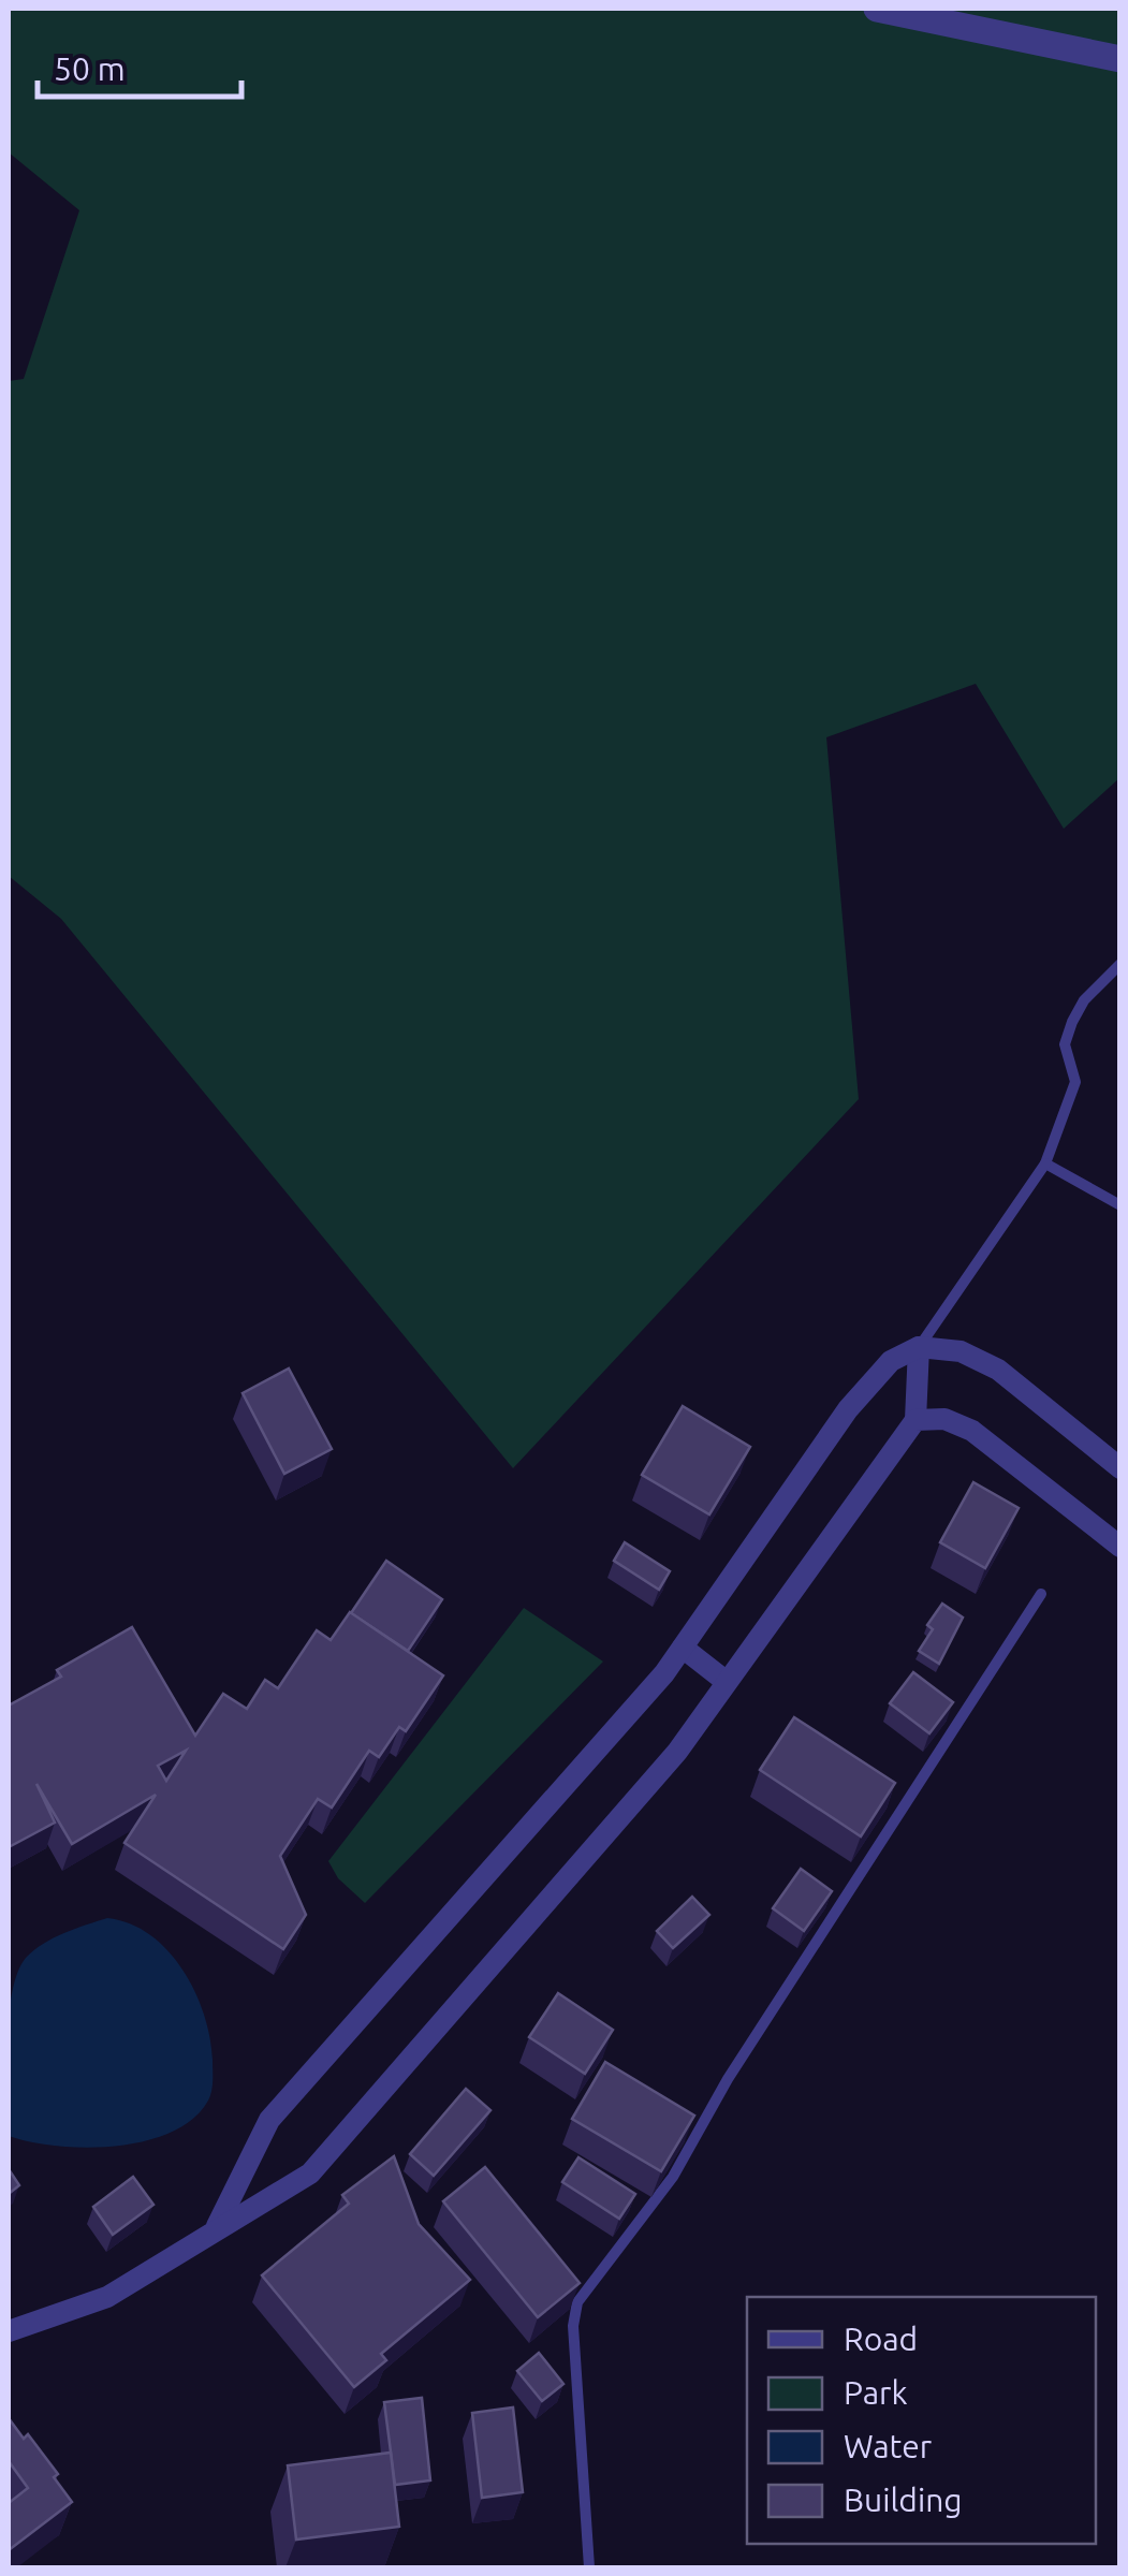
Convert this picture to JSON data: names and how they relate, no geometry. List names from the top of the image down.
{
  "legend": [
    "Road",
    "Park",
    "Water",
    "Building"
  ],
  "scale_bar": "50 m"
}
